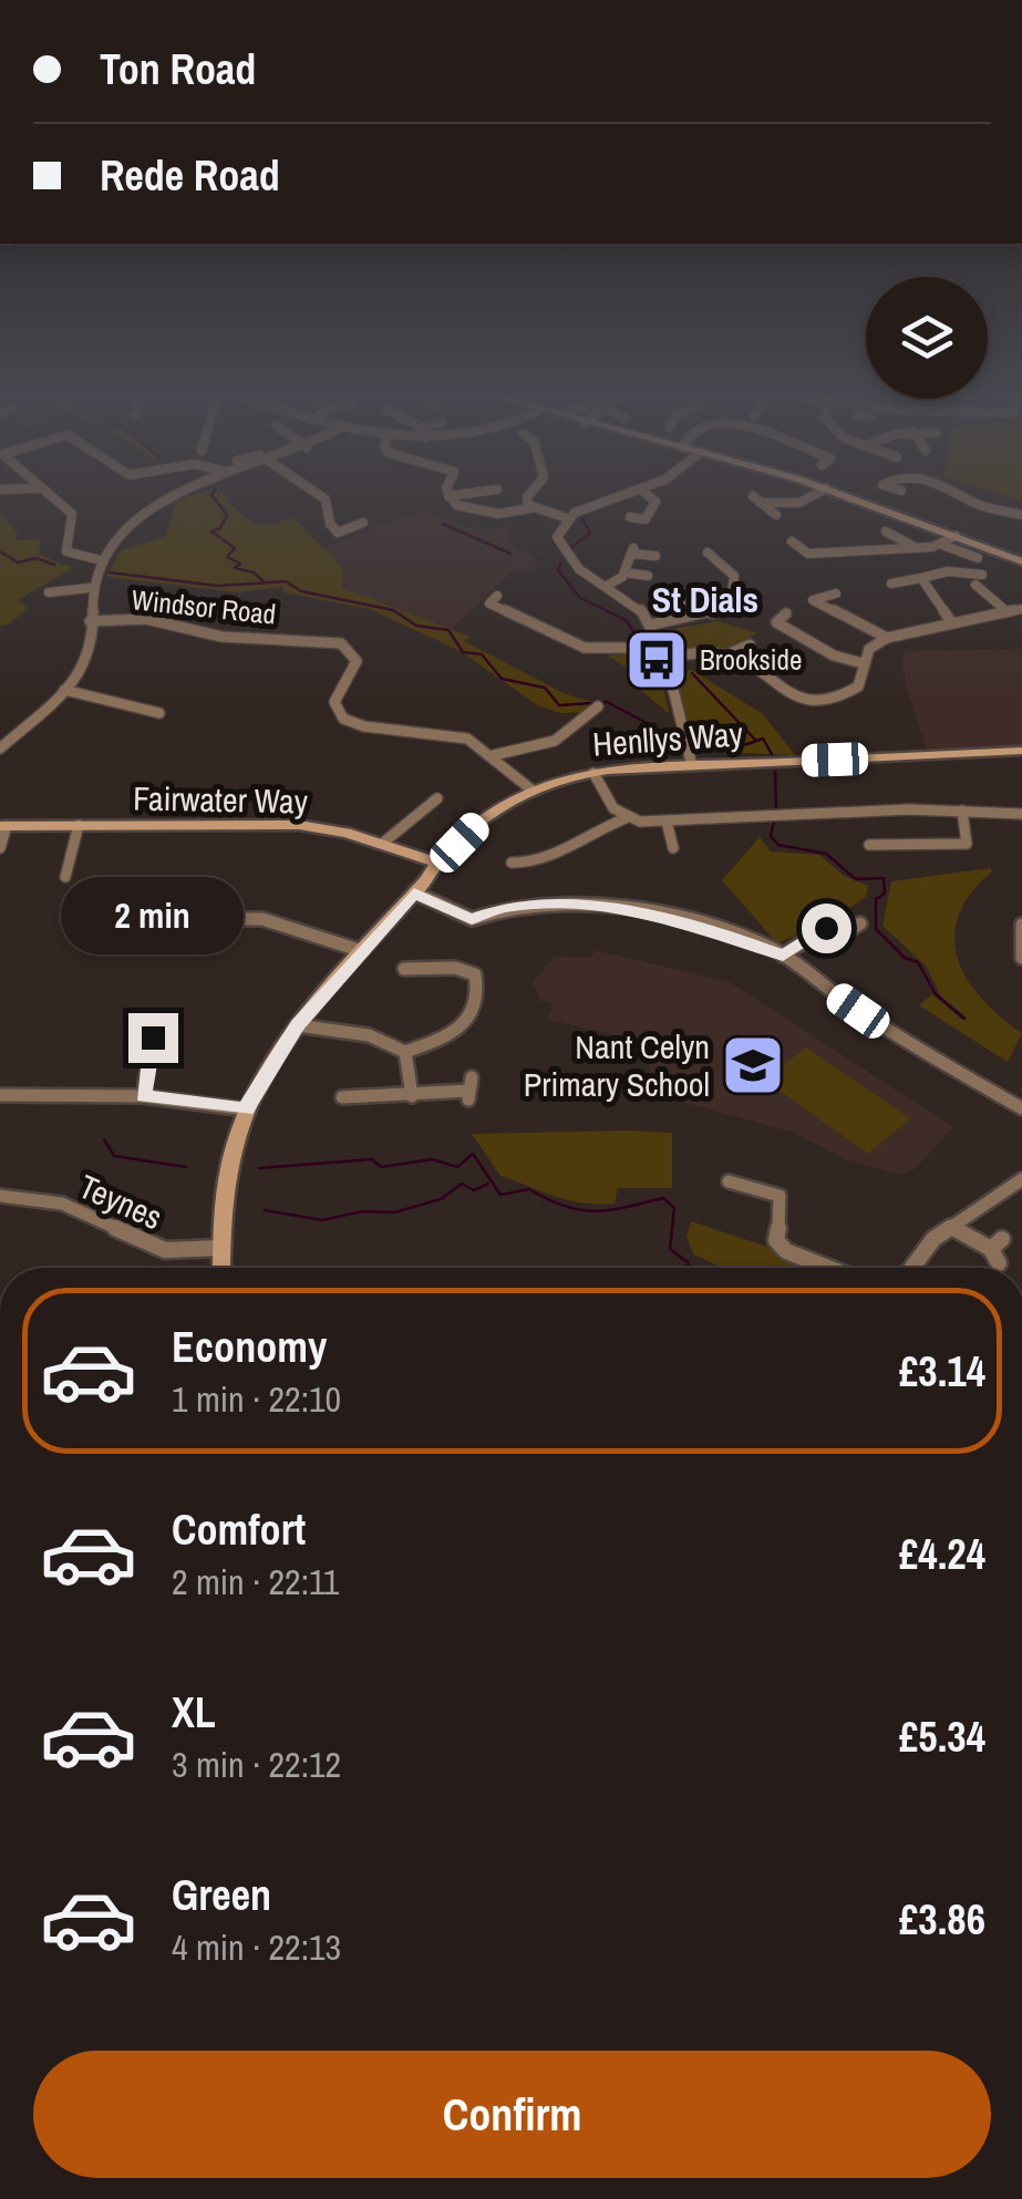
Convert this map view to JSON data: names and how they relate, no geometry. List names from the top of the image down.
{
  "streets": {
    "street": [
      "Windsor Road",
      "Henllys Way",
      "Fairwater Way",
      "Teynes"
    ]
  },
  "crossings": [
    ["Windsor Road", "Henllys Way"],
    ["Henllys Way", "Fairwater Way"],
    ["Henllys Way", "Teynes"]
  ],
  "districts": ["St Dials"],
  "places": {
    "bus stop": ["Brookside"],
    "school or university": ["Nant Celyn Primary School"]
  },
  "page": {
    "banner": ["Ton Road", "Rede Road"],
    "bubble": "2 min",
    "list": [
      {
        "name": "Economy",
        "note": "1 min · 22:10",
        "value": "£3.14"
      },
      {
        "name": "Comfort",
        "note": "2 min · 22:11",
        "value": "£4.24"
      },
      {
        "name": "XL",
        "note": "3 min · 22:12",
        "value": "£5.34"
      },
      {
        "name": "Green",
        "note": "4 min · 22:13",
        "value": "£3.86"
      }
    ],
    "buttons": "Confirm"
  }
}
